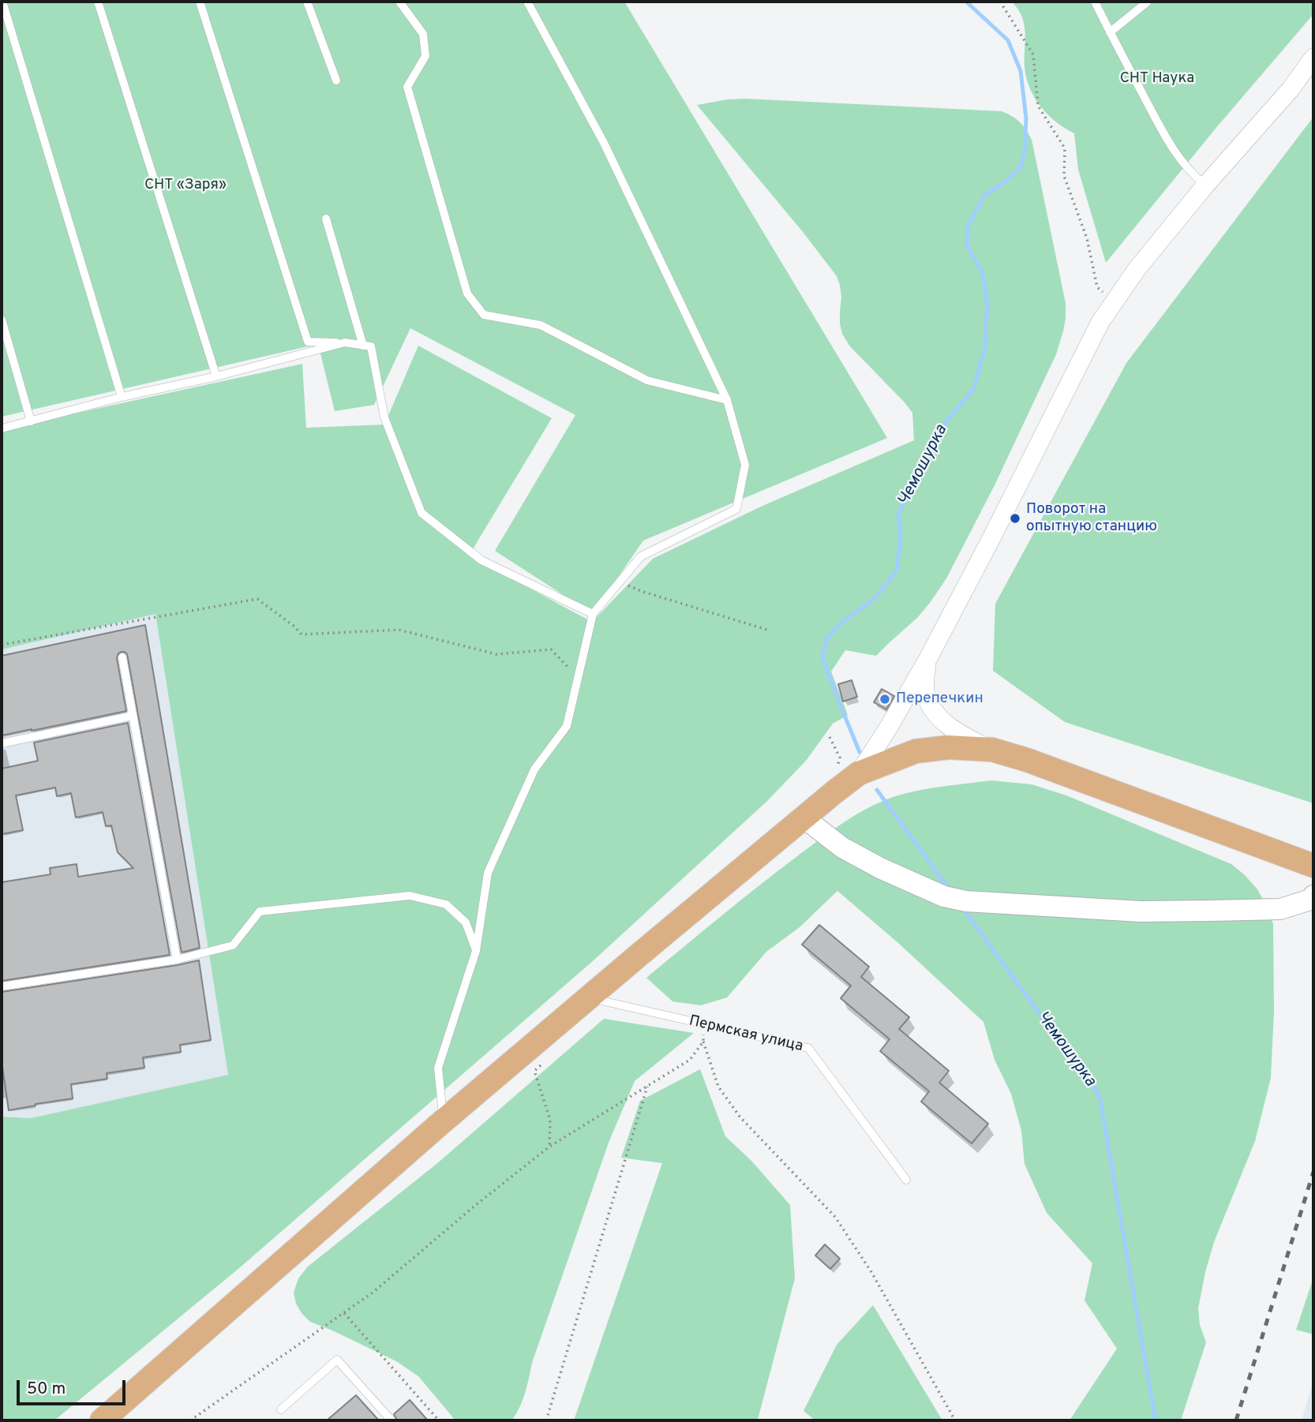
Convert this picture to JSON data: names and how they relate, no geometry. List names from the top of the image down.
{
  "streets": {
    "lane": ["Пермская улица"]
  },
  "water": ["Чемошурка"],
  "parks": ["СНТ Наука", "СНТ «Заря»"],
  "places": ["Поворот на опытную станцию", "Перепечкин"],
  "scale_bar": "50 m"
}
